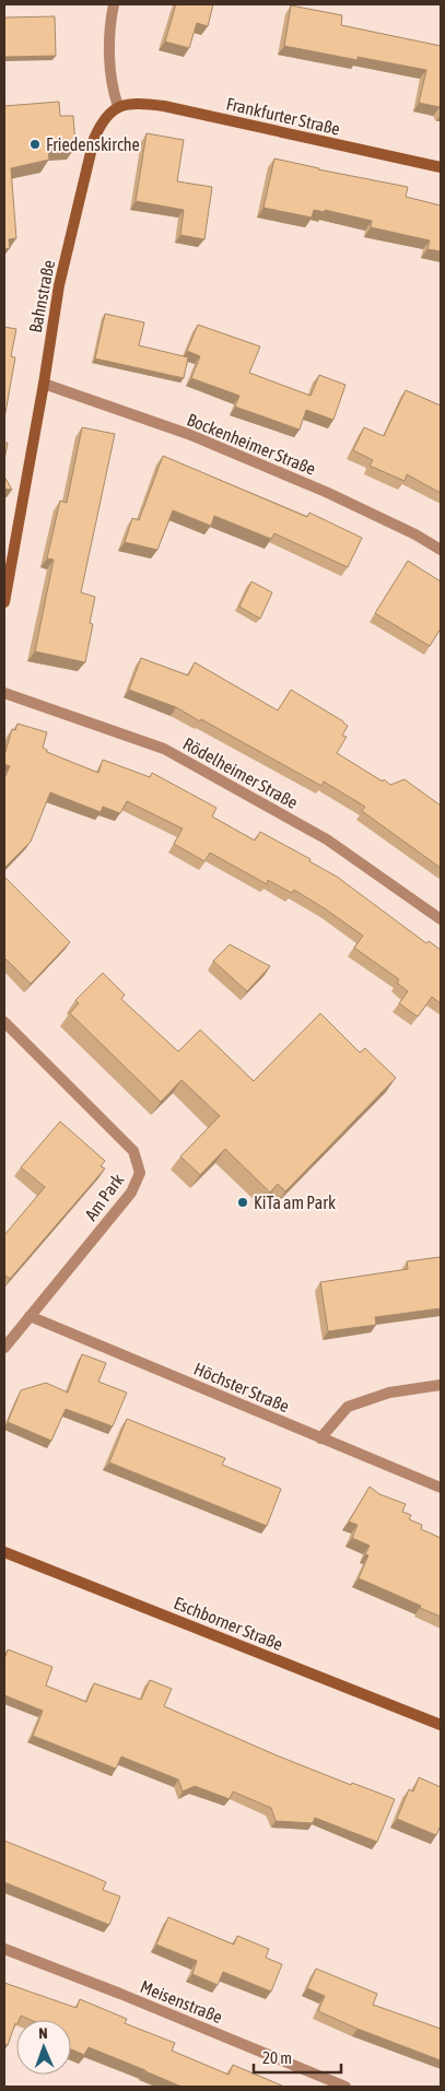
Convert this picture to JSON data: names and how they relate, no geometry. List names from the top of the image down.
{
  "streets": {
    "street": [
      "Frankfurter Straße",
      "Bahnstraße",
      "Bockenheimer Straße",
      "Rödelheimer Straße",
      "Am Park",
      "Höchster Straße",
      "Eschborner Straße",
      "Meisenstraße"
    ]
  },
  "crossings": [
    ["Frankfurter Straße", "Bahnstraße"],
    ["Bahnstraße", "Bockenheimer Straße"],
    ["Am Park", "Höchster Straße"]
  ],
  "places": ["Friedenskirche", "KiTa am Park"],
  "scale_bar": "20 m",
  "north": "top"
}
